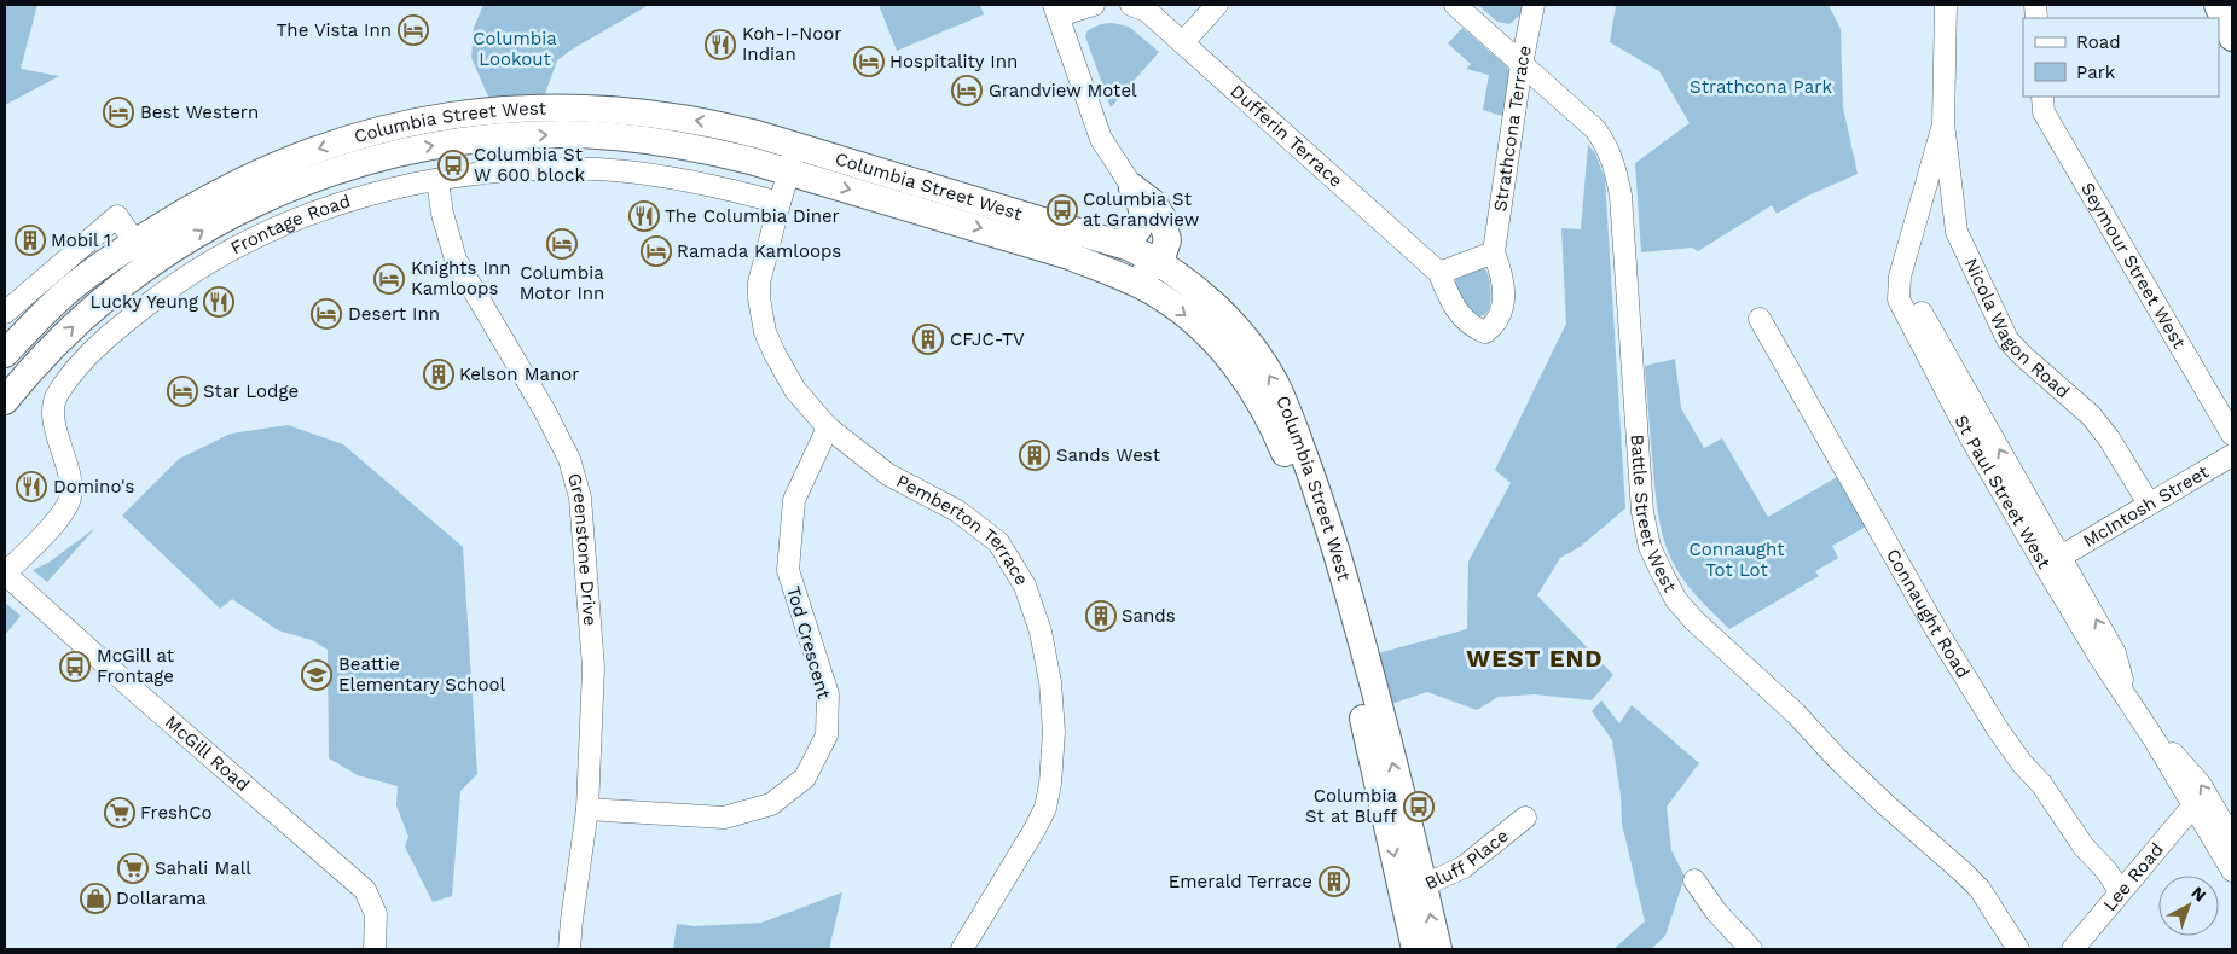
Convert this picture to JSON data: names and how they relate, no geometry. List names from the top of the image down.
{
  "streets": {
    "main road": ["Columbia Street West"],
    "street": [
      "Strathcona Terrace",
      "Dufferin Terrace",
      "Frontage Road",
      "Seymour Street West",
      "Nicola Wagon Road",
      "St Paul Street West",
      "McIntosh Street",
      "Battle Street West",
      "Pemberton Terrace",
      "Greenstone Drive",
      "Connaught Road",
      "Tod Crescent",
      "McGill Road",
      "Bluff Place",
      "Lee Road"
    ]
  },
  "crossings": [
    ["Columbia Street West", "Pemberton Terrace"],
    ["Columbia Street West", "Bluff Place"],
    ["Strathcona Terrace", "Dufferin Terrace"],
    ["Strathcona Terrace", "Battle Street West"],
    ["Frontage Road", "Pemberton Terrace"],
    ["Frontage Road", "Greenstone Drive"],
    ["Frontage Road", "McGill Road"],
    ["Nicola Wagon Road", "St Paul Street West"],
    ["Nicola Wagon Road", "McIntosh Street"],
    ["St Paul Street West", "McIntosh Street"],
    ["St Paul Street West", "Lee Road"],
    ["Pemberton Terrace", "Tod Crescent"],
    ["Greenstone Drive", "Tod Crescent"],
    ["Connaught Road", "Lee Road"]
  ],
  "districts": ["WEST END"],
  "parks": ["Columbia Lookout", "Strathcona Park", "Connaught Tot Lot"],
  "places": {
    "hotel": [
      "The Vista Inn",
      "Hospitality Inn",
      "Grandview Motel",
      "Best Western",
      "Columbia Motor Inn",
      "Ramada Kamloops",
      "Knights Inn Kamloops",
      "Desert Inn",
      "Star Lodge"
    ],
    "restaurant": [
      "Koh-I-Noor Indian",
      "The Columbia Diner",
      "Lucky Yeung",
      "Domino's"
    ],
    "bus stop": [
      "Columbia St W 600 block",
      "Columbia St at Grandview",
      "McGill at Frontage",
      "Columbia St at Bluff"
    ],
    "building": [
      "Mobil 1",
      "CFJC-TV",
      "Kelson Manor",
      "Sands West",
      "Sands",
      "Emerald Terrace"
    ],
    "school or university": ["Beattie Elementary School"],
    "supermarket": ["FreshCo", "Sahali Mall"],
    "shop": ["Dollarama"]
  },
  "legend": ["Road", "Park"],
  "north": "top right"
}
